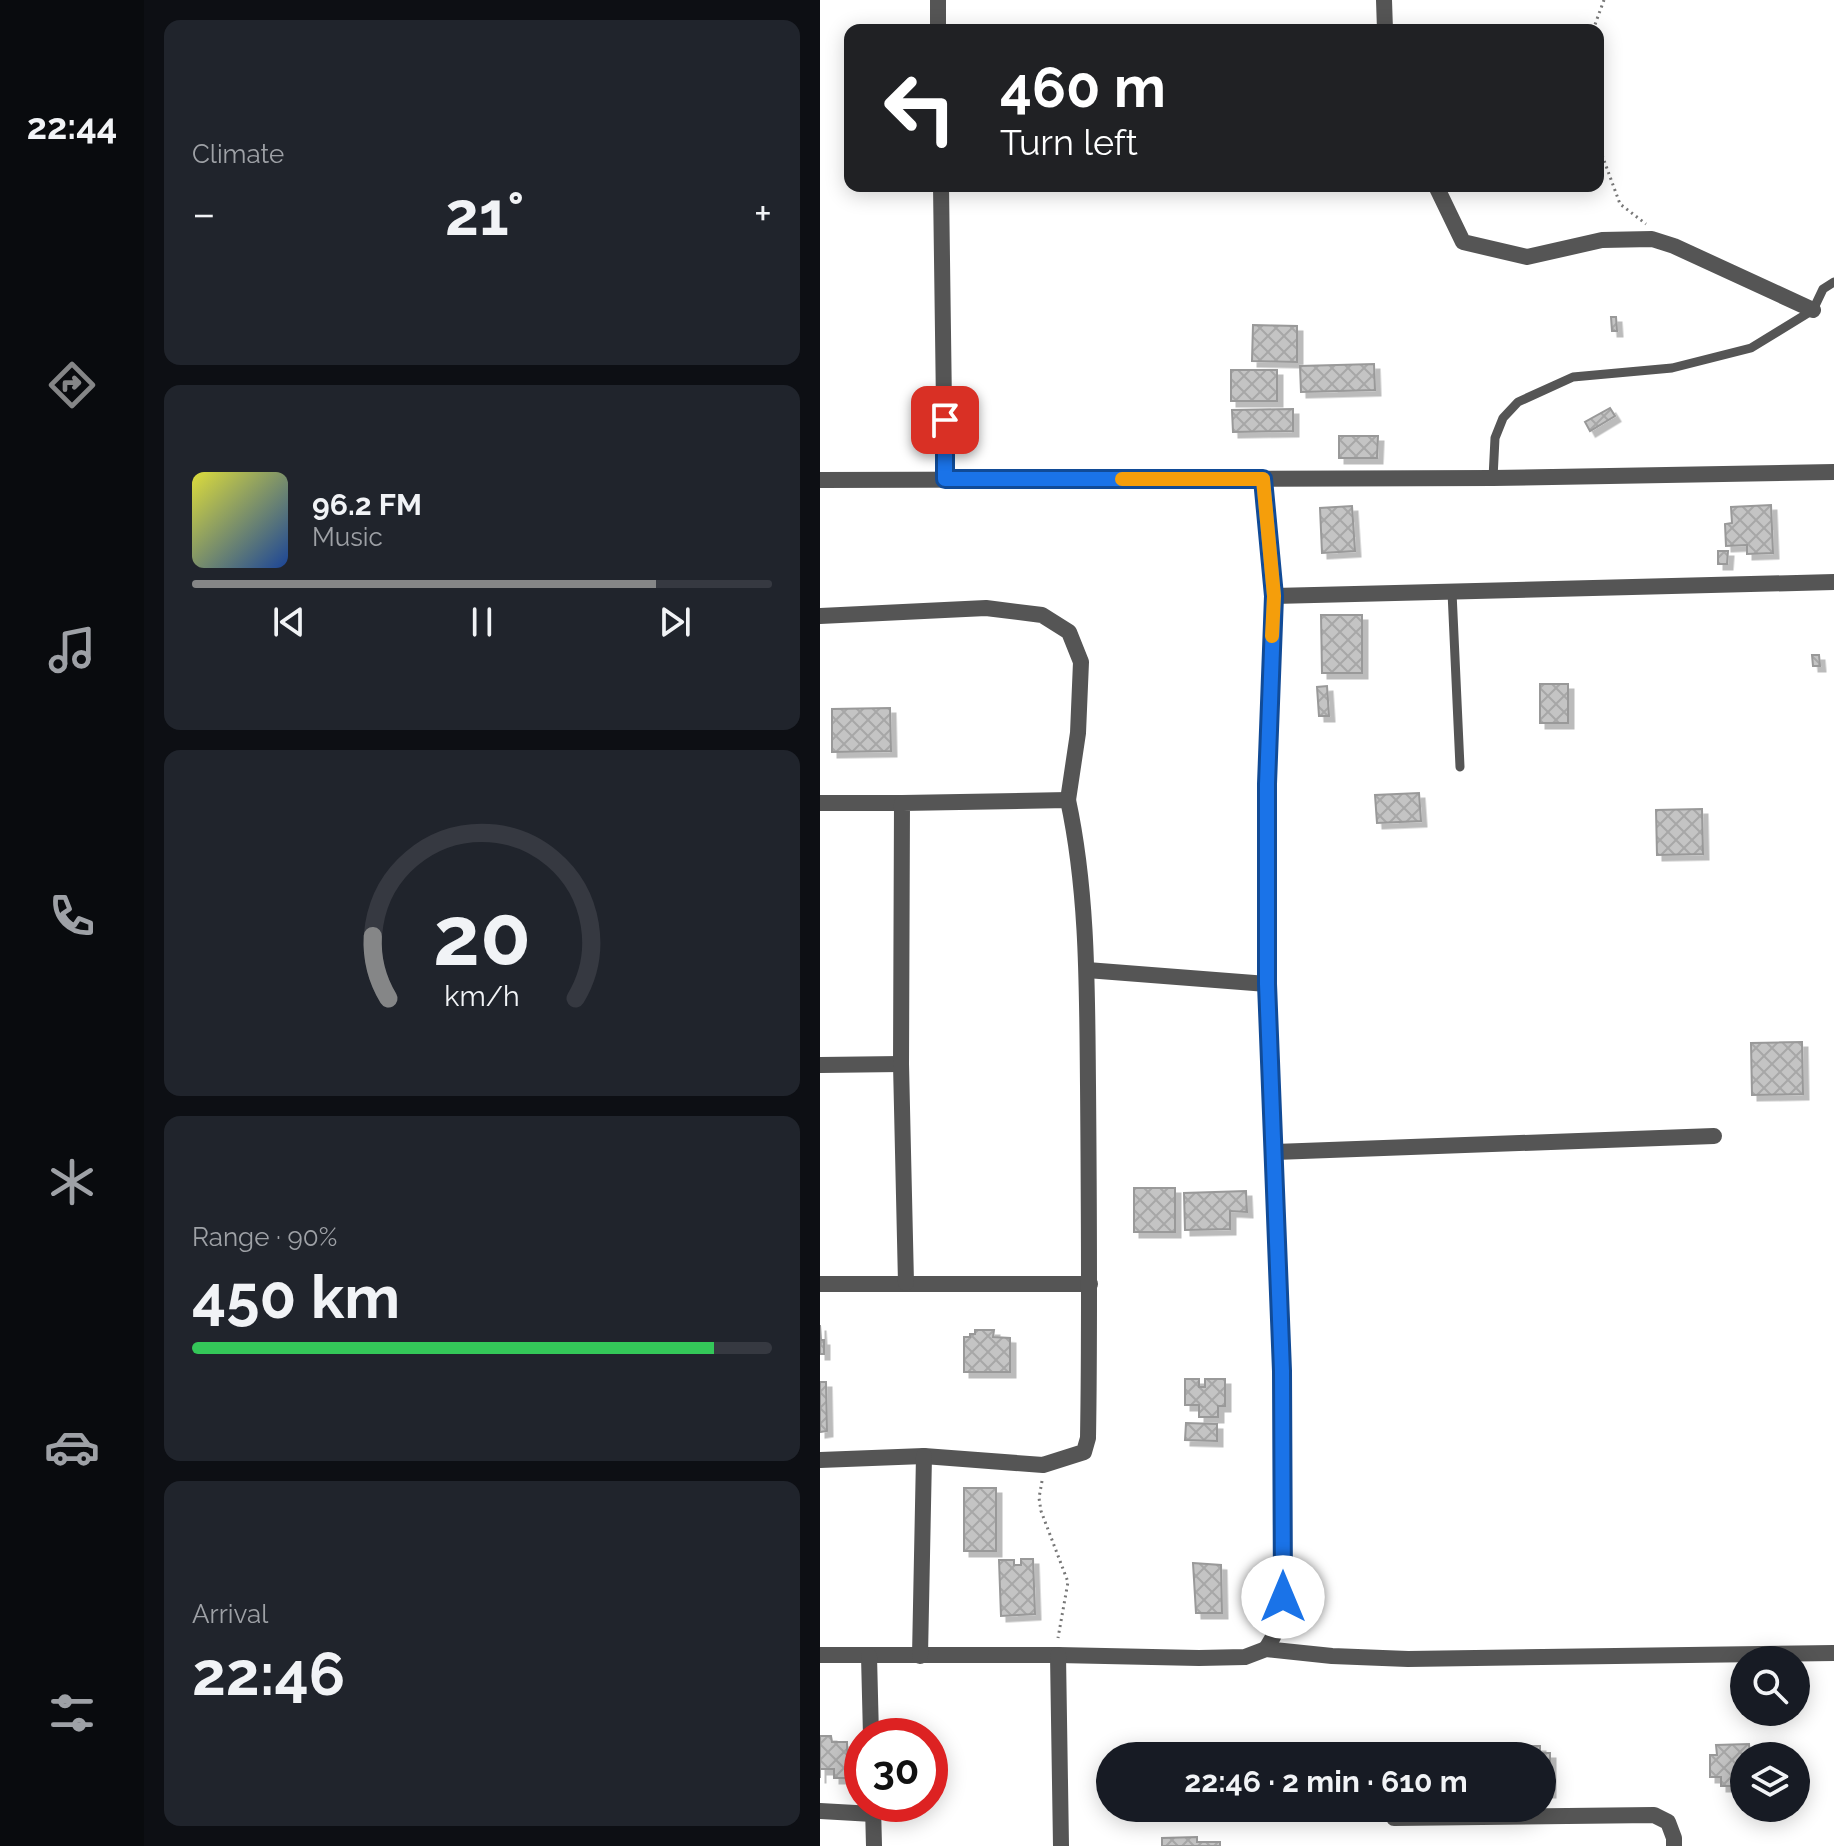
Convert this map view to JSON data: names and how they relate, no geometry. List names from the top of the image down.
{
  "page": {
    "tabs": "22:44",
    "tile": [
      "Climate",
      ["Range · 90%", "450 km"],
      ["Arrival", "22:46"]
    ],
    "turn": ["460 m", "Turn left"],
    "heat": ["−", "21°", "+"],
    "song": ["96.2 FM", "Music"],
    "limit": "30",
    "trip": "22:46 · 2 min · 610 m",
    "gauge": ["20", "km/h"]
  }
}
